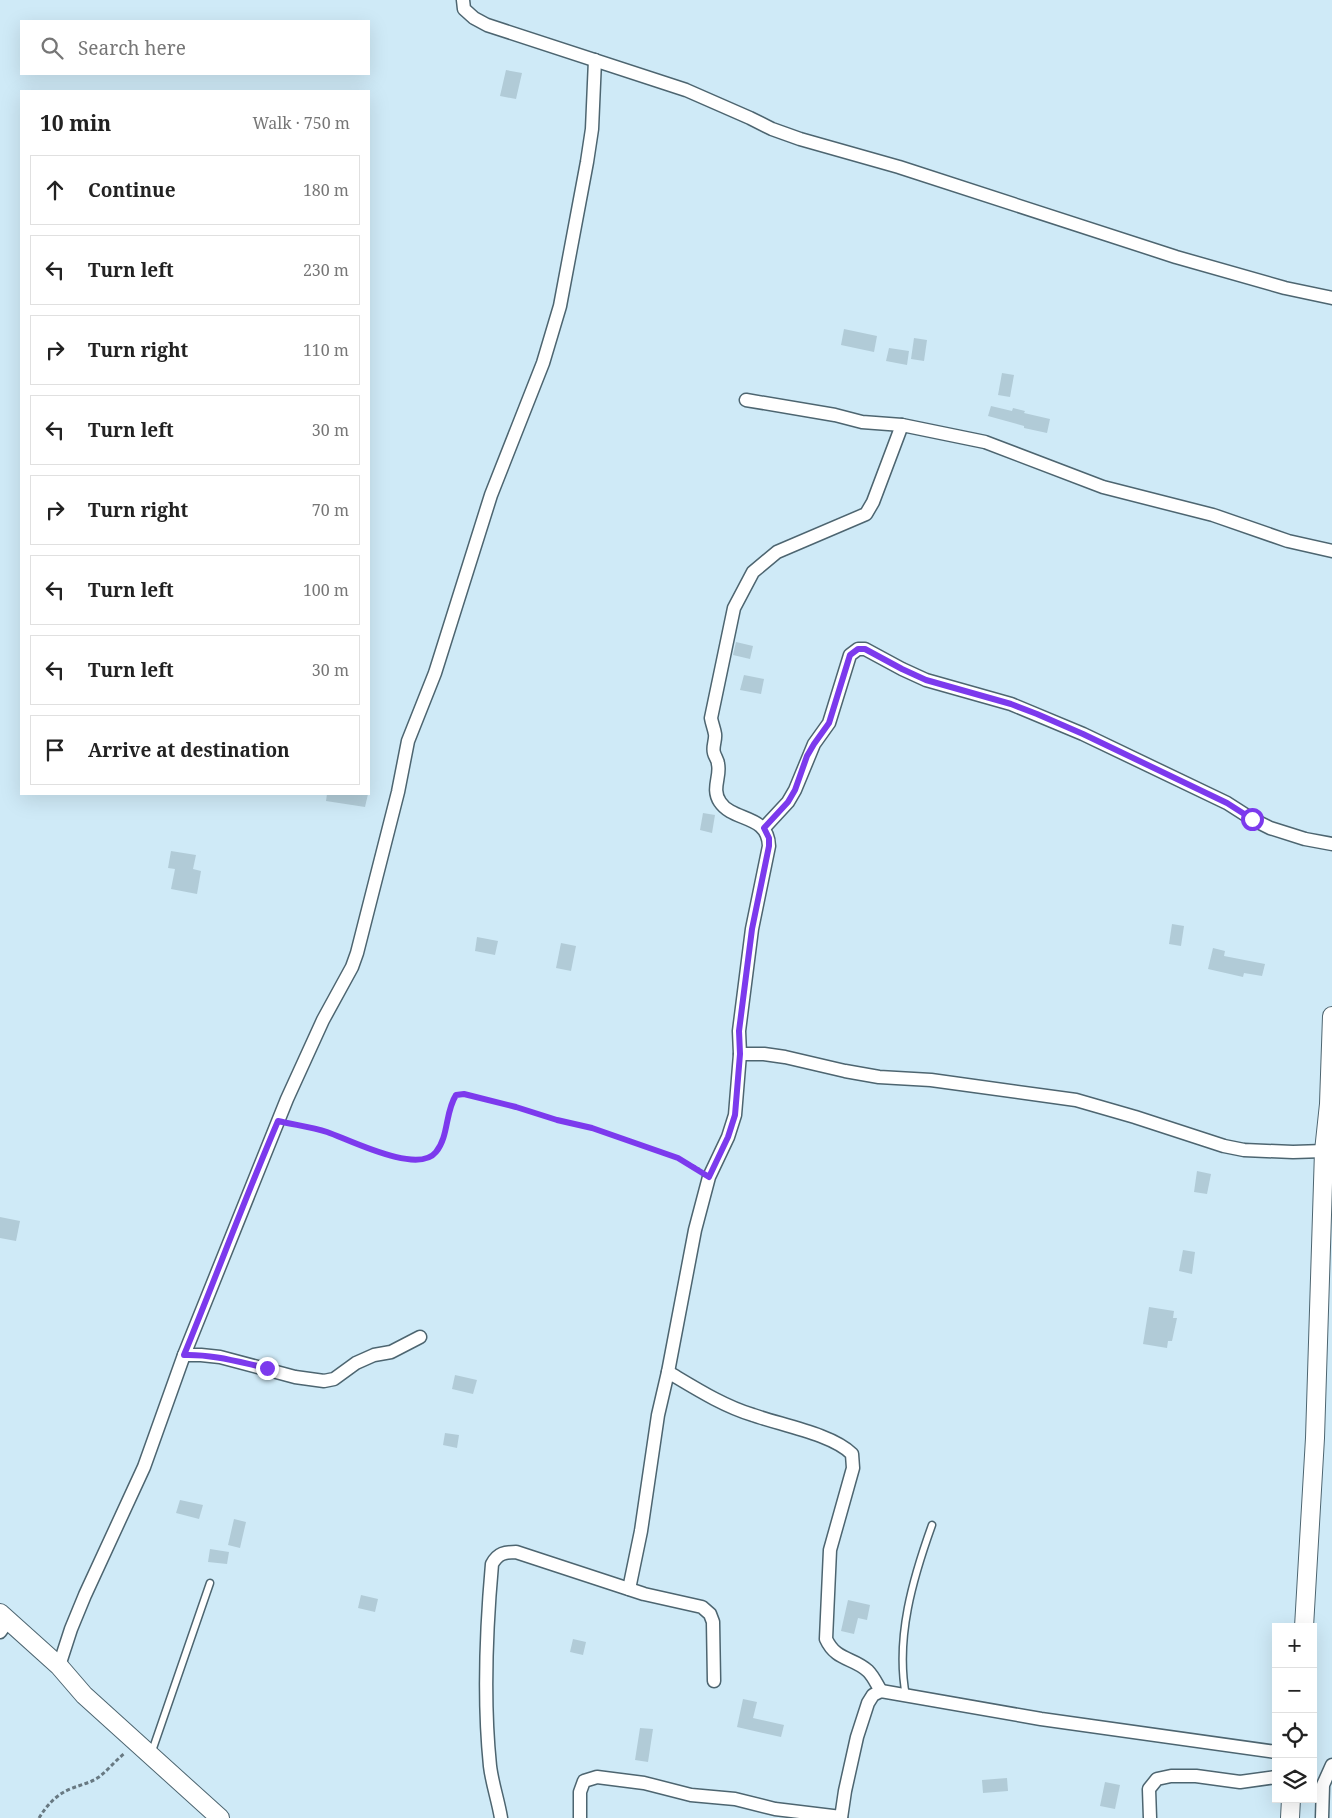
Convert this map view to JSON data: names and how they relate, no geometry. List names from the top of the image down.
{
  "page": {
    "search": "Search here",
    "heading": ["10 min", "Walk · 750 m"],
    "list": [
      ["Continue", "180 m"],
      ["Turn left", "230 m"],
      ["Turn right", "110 m"],
      ["Turn left", "30 m"],
      ["Turn right", "70 m"],
      ["Turn left", "100 m"],
      ["Turn left", "30 m"],
      "Arrive at destination"
    ],
    "map_buttons": ["+", "−"]
  }
}
